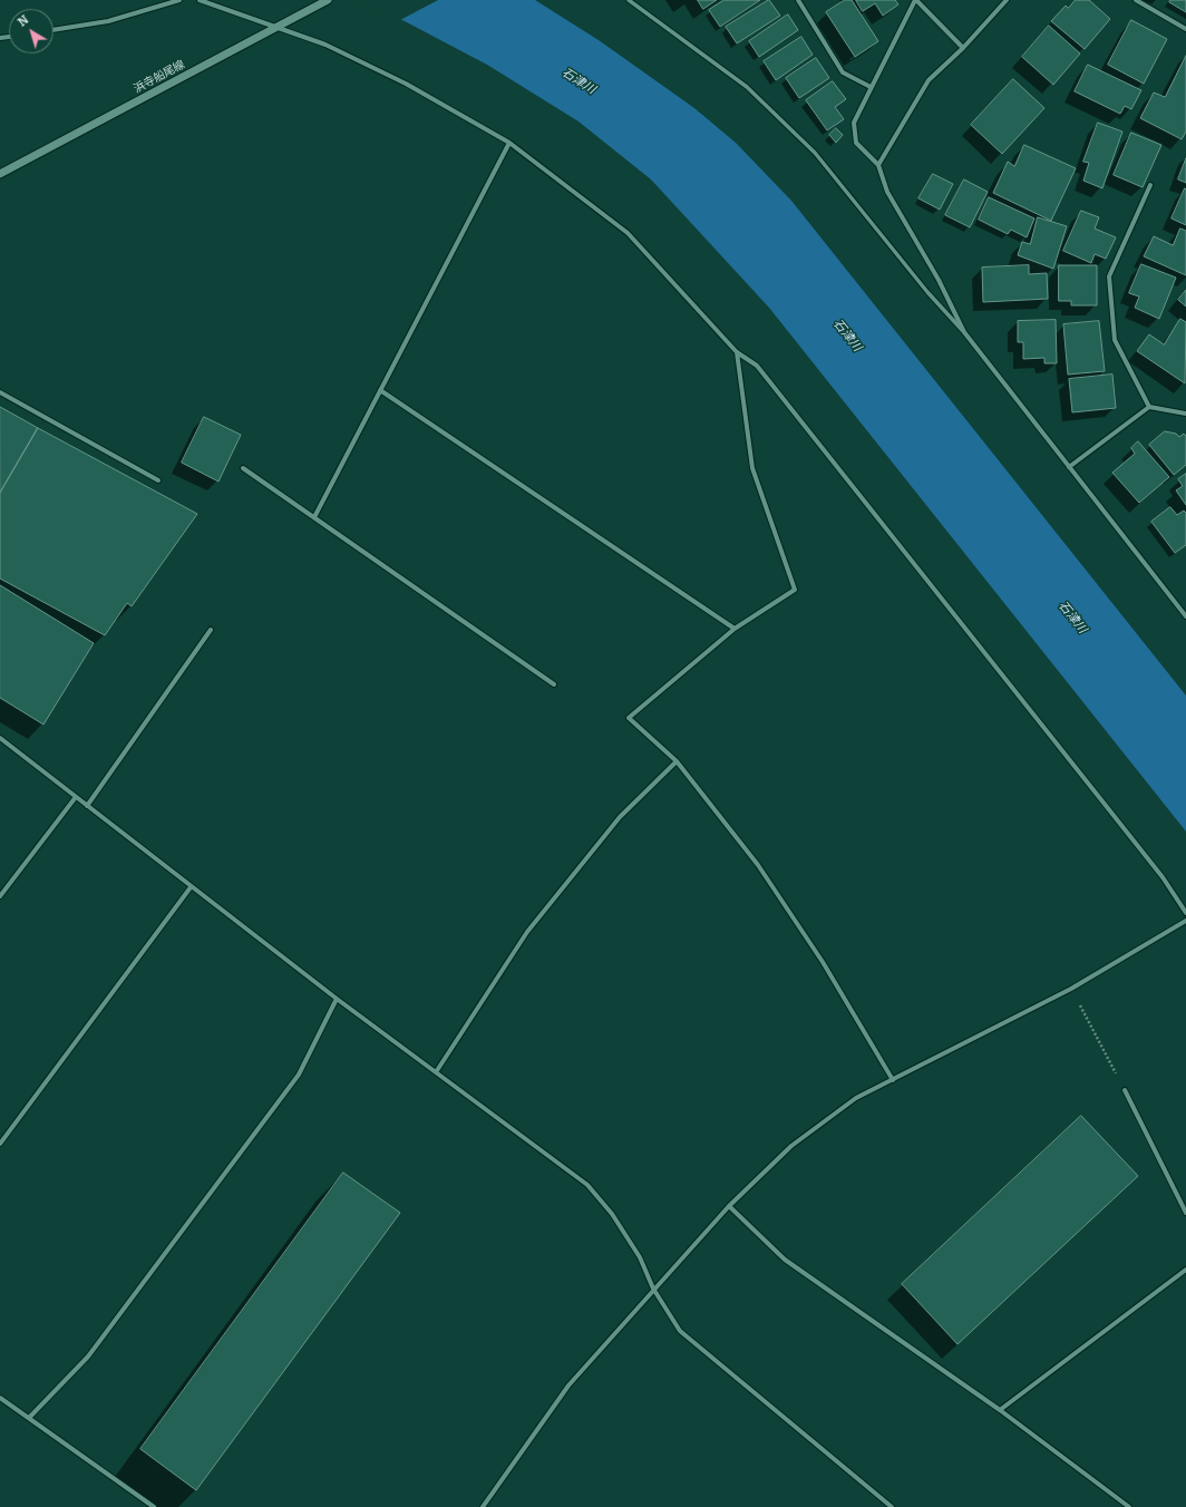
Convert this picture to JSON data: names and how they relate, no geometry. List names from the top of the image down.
{
  "streets": {
    "street": ["浜寺船尾線"]
  },
  "water": ["石津川"],
  "north": "top left"
}
